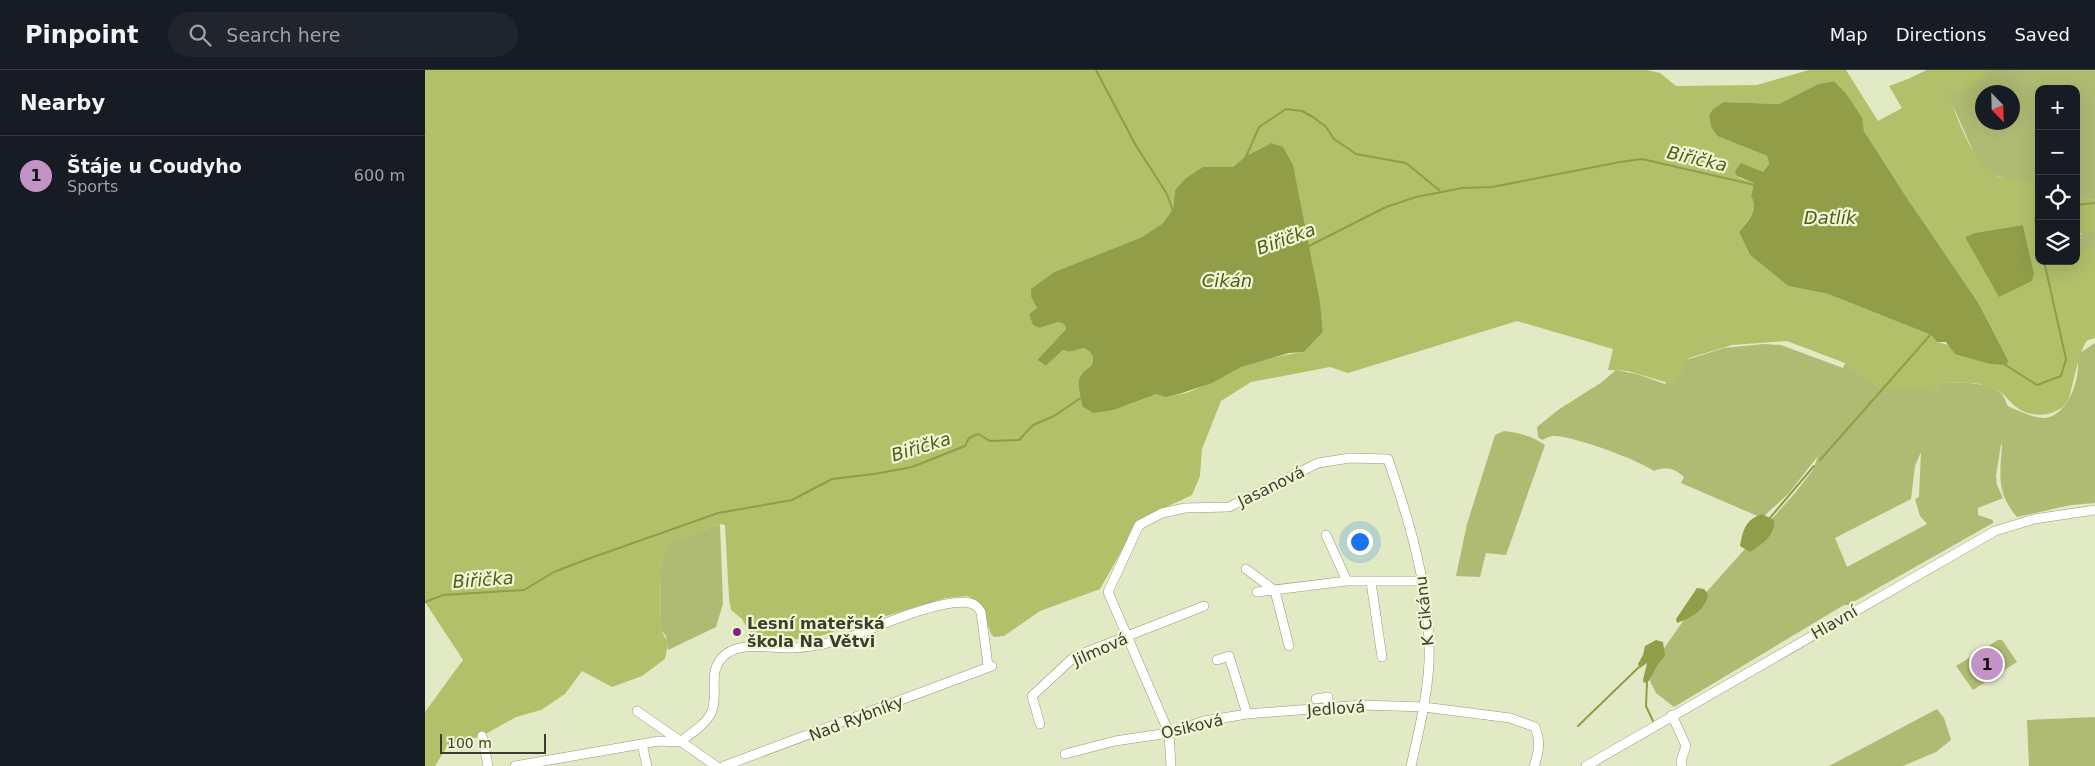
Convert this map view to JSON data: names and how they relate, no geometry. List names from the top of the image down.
{
  "streets": {
    "street": [
      "Jasanová",
      "K Cikánu",
      "Hlavní",
      "Jilmová",
      "Jedlová",
      "Nad Rybníky",
      "Osiková"
    ]
  },
  "crossings": [
    ["Jasanová", "K Cikánu"],
    ["Jasanová", "Jilmová"],
    ["K Cikánu", "Jedlová"],
    ["Jedlová", "Osiková"]
  ],
  "water": ["Biřička", "Datlík", "Cikán"],
  "places": ["Lesní mateřská škola Na Větvi"],
  "scale_bar": "100 m",
  "north": "bottom right",
  "page": {
    "header": "Pinpoint",
    "search": "Search here",
    "nav": ["Map", "Directions", "Saved"],
    "heading": "Nearby",
    "map_buttons": ["+", "−"],
    "list": [
      {
        "mark": "1",
        "name": "Štáje u Coudyho",
        "note": "Sports",
        "value": "600 m"
      }
    ],
    "pins": "1",
    "scale": "100 m"
  }
}
